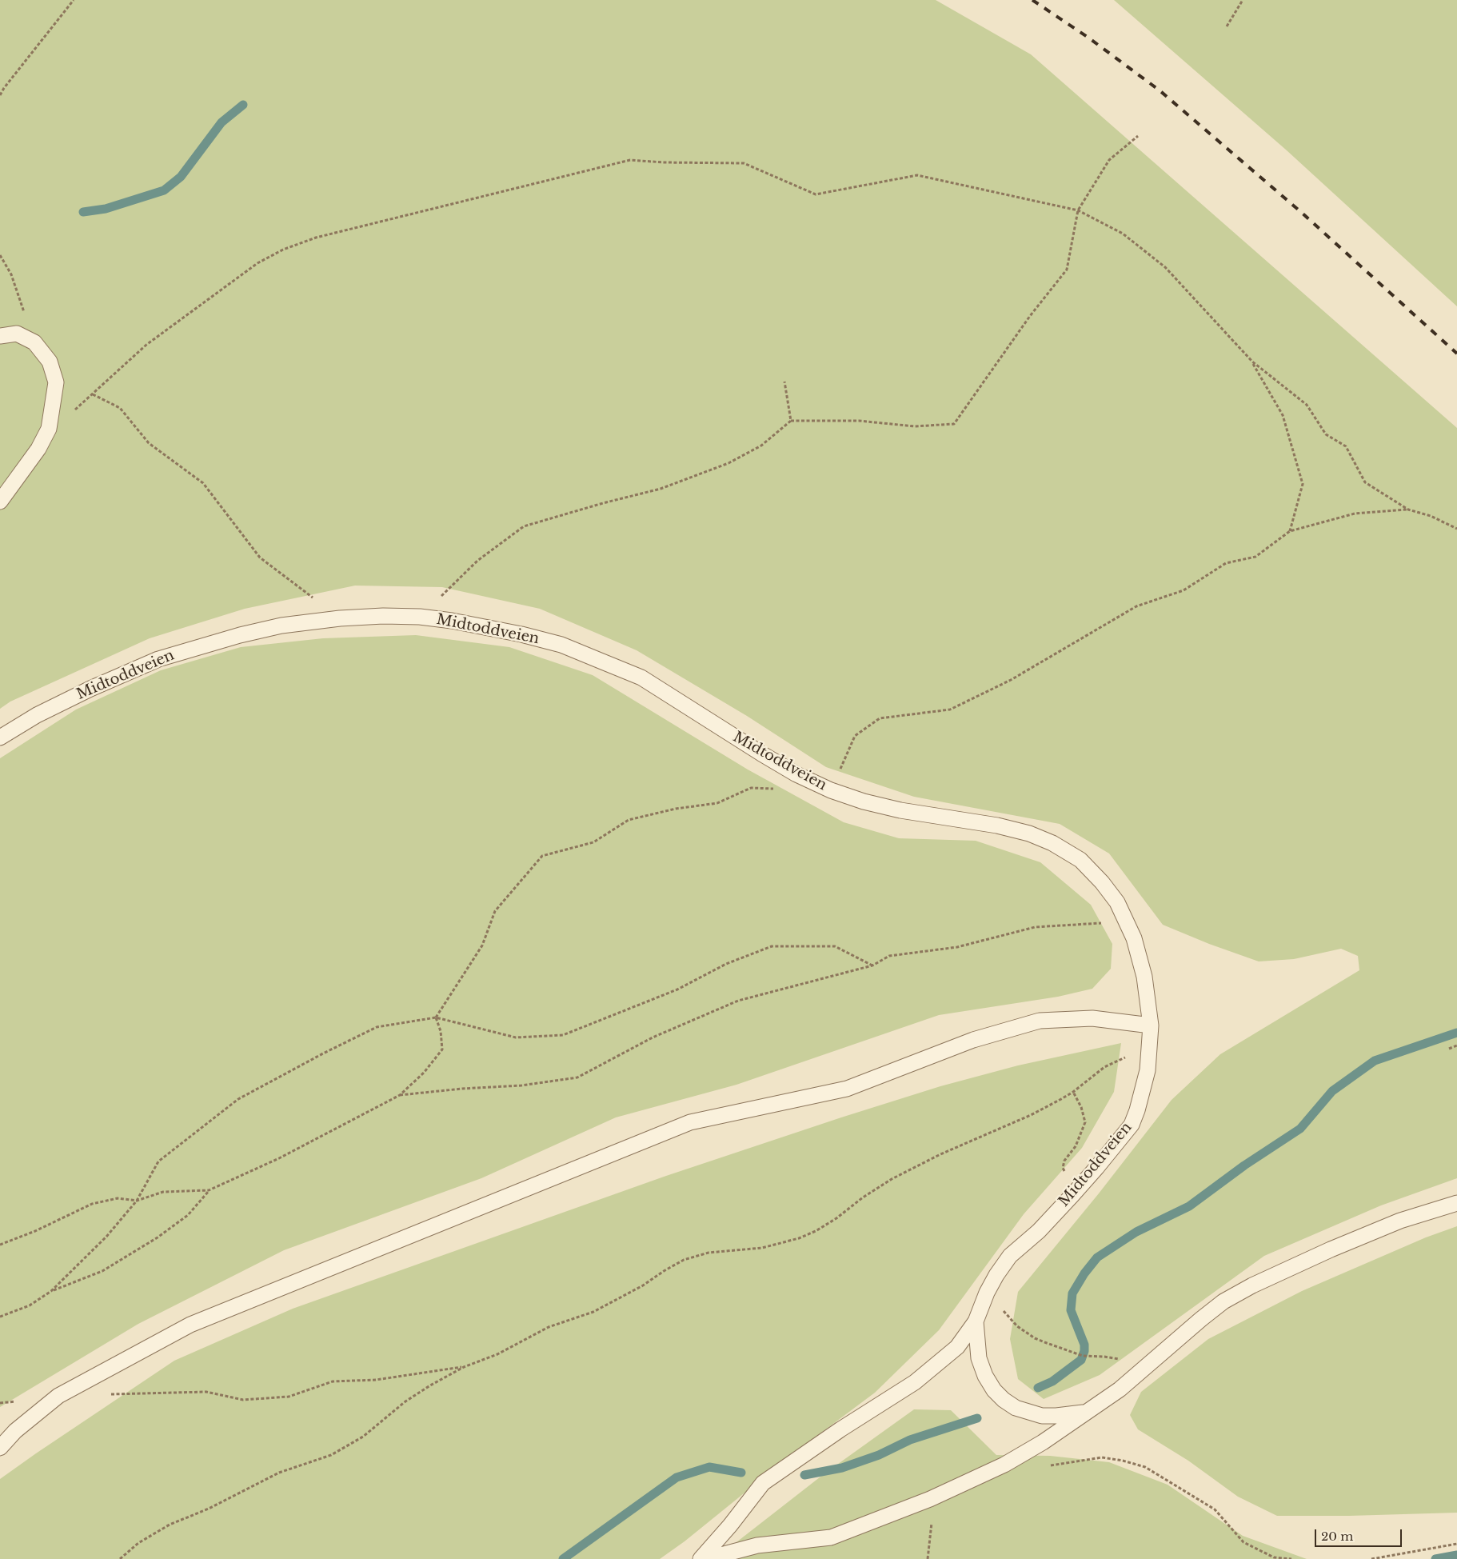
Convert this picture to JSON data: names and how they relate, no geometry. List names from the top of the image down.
{
  "streets": {
    "lane": ["Midtoddveien"]
  },
  "scale_bar": "20 m"
}
